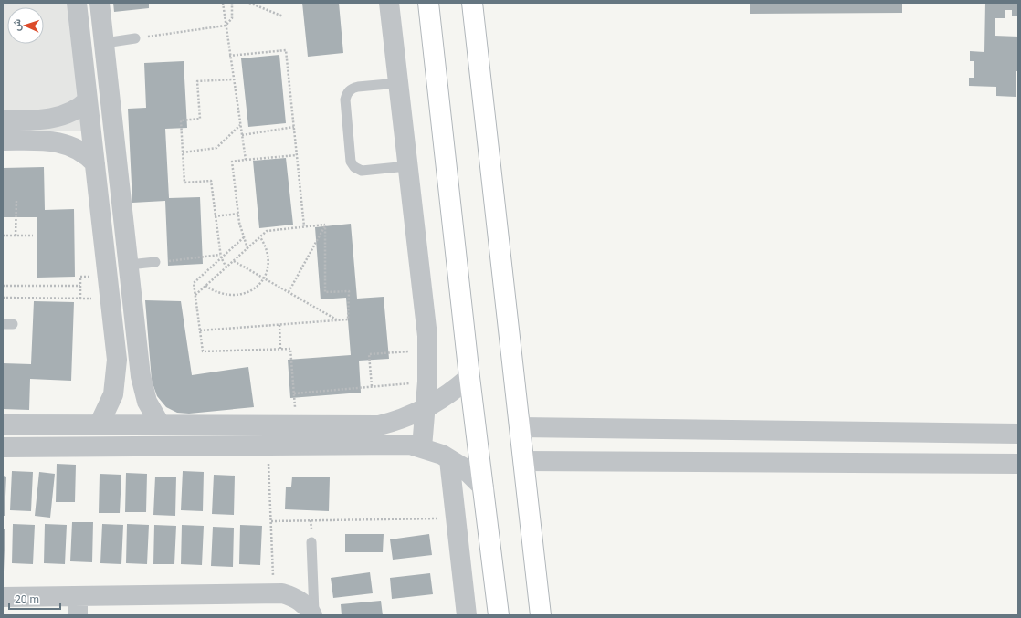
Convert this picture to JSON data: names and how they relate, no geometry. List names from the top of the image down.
{
  "scale_bar": "20 m",
  "north": "left"
}
